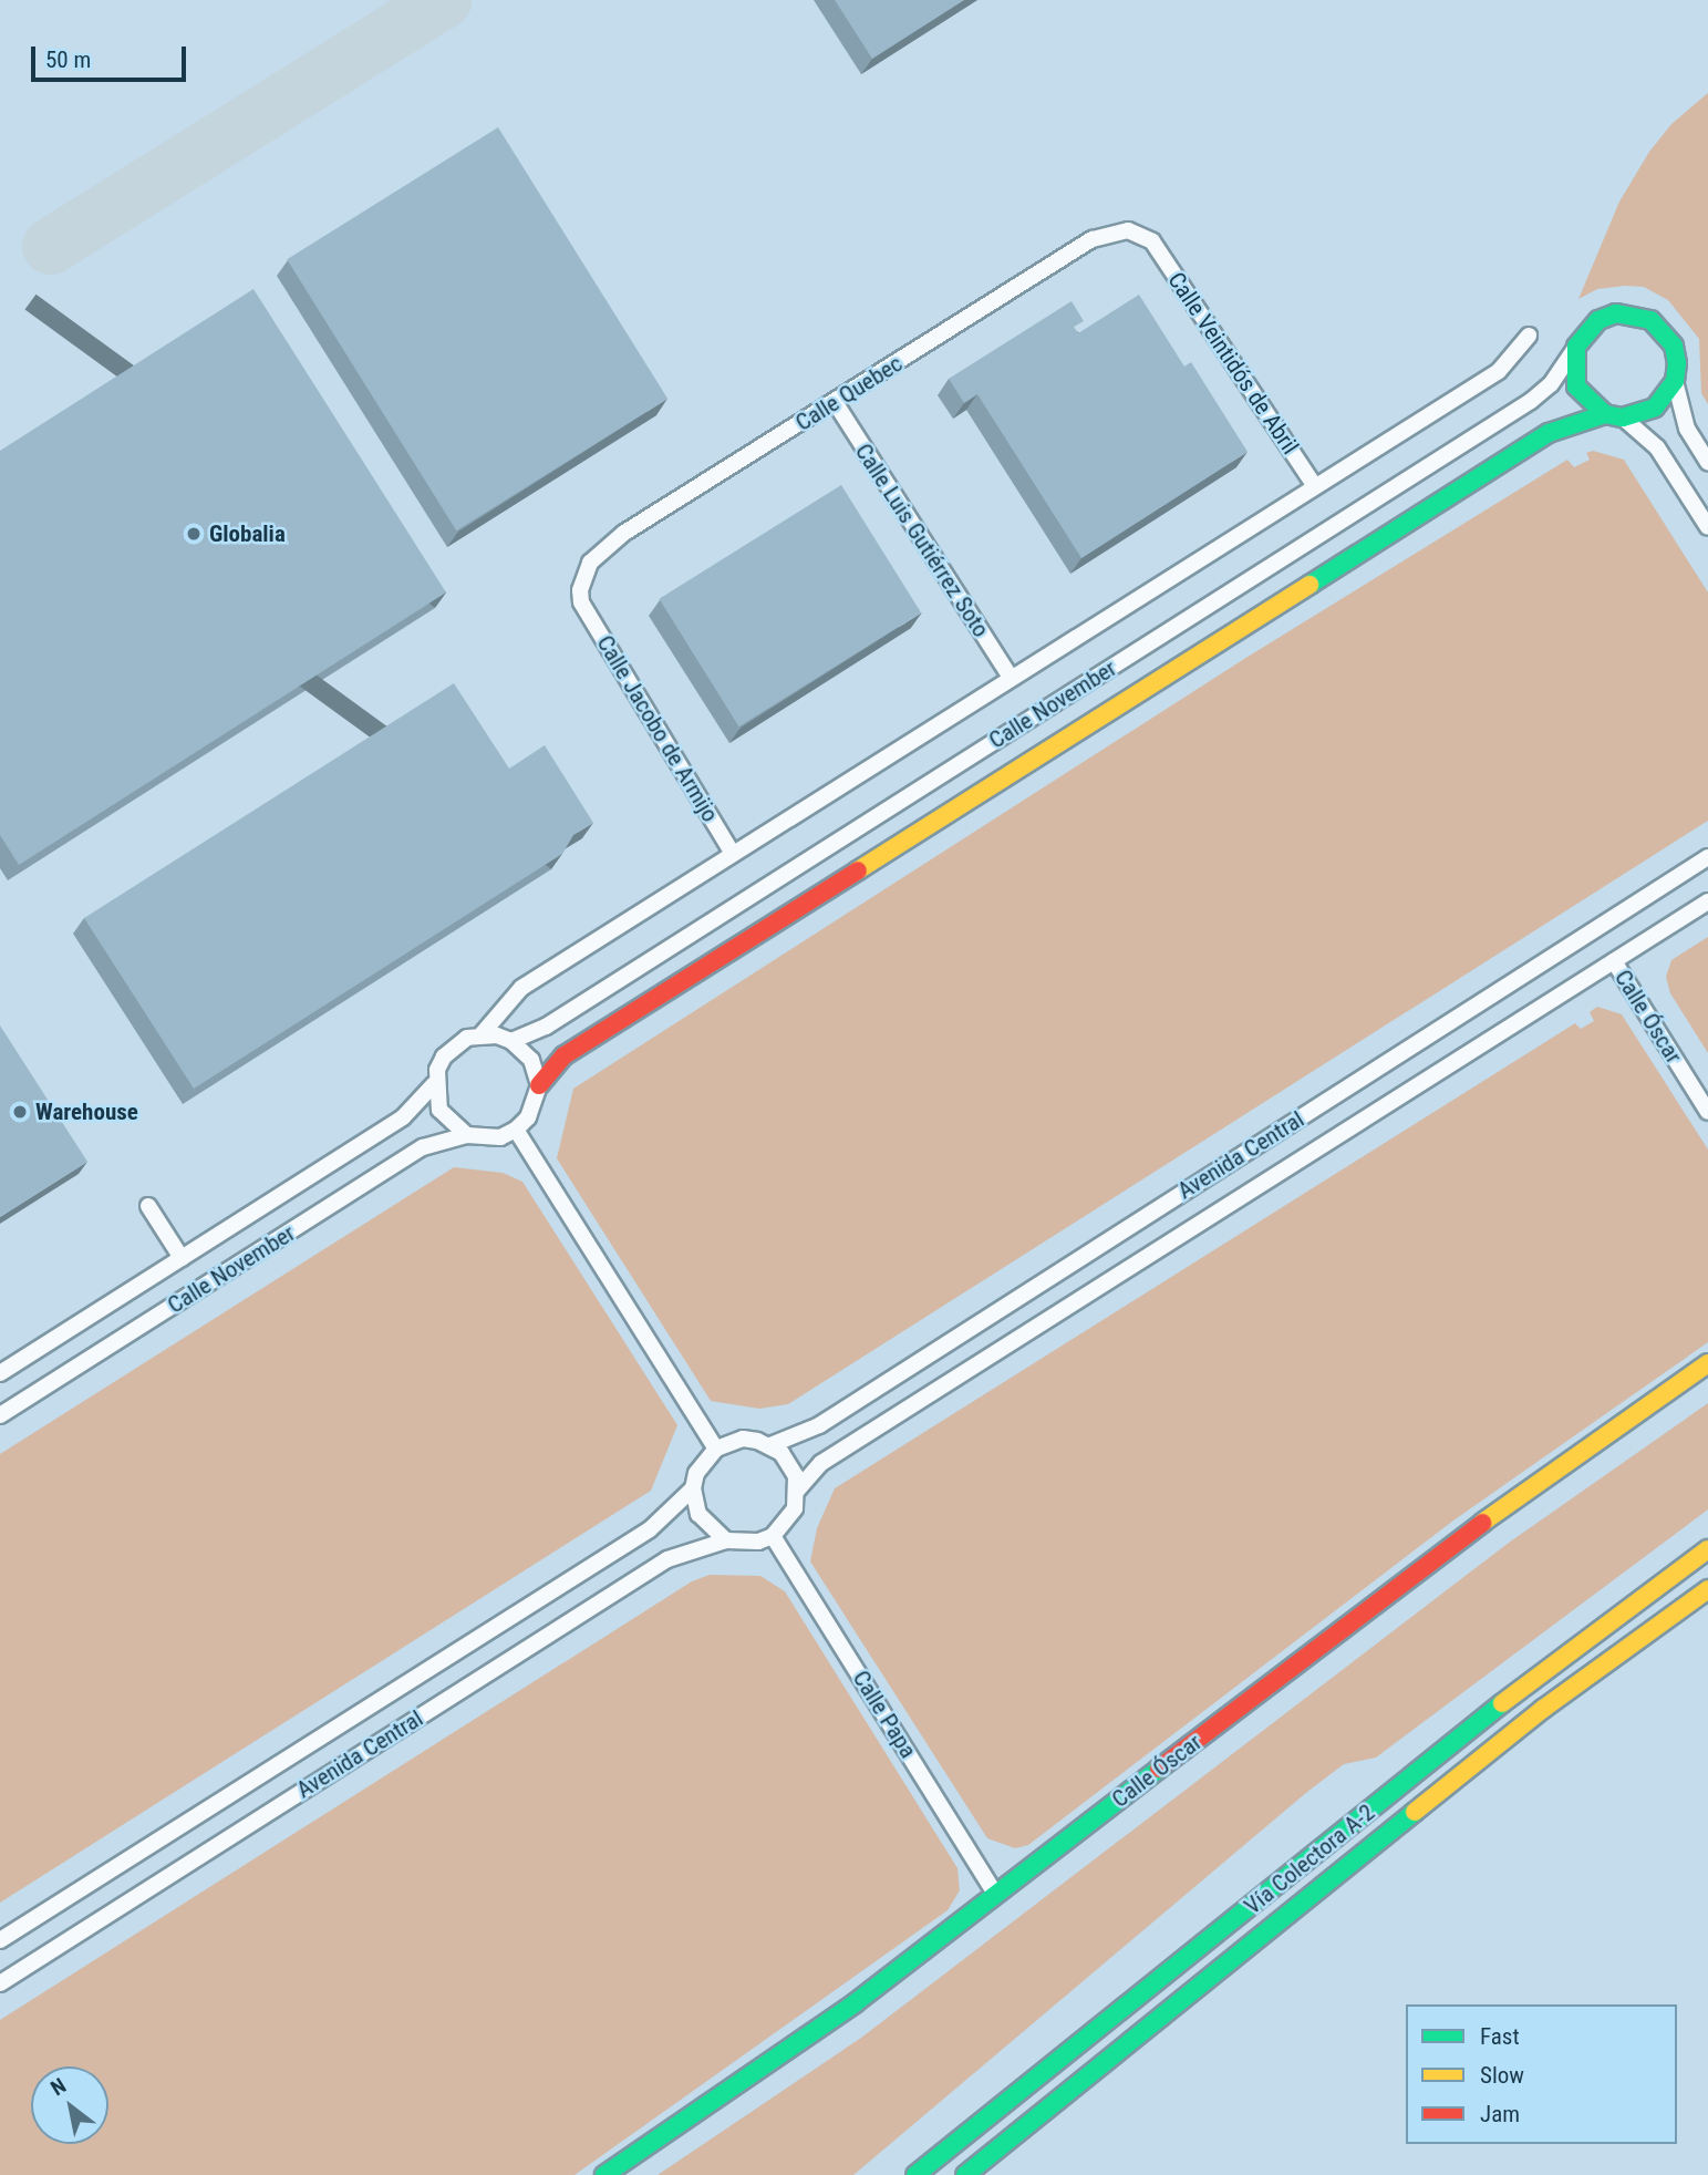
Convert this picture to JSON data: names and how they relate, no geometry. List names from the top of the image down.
{
  "streets": {
    "street": [
      "Calle Veintidós de Abril",
      "Calle Quebec",
      "Calle Luis Gutiérrez Soto",
      "Calle November",
      "Calle Jacobo de Armijo",
      "Calle Óscar",
      "Avenida Central",
      "Calle Papa",
      "Vía Colectora A-2"
    ]
  },
  "crossings": [
    ["Calle Veintidós de Abril", "Calle Quebec"],
    ["Calle Veintidós de Abril", "Calle November"],
    ["Calle Quebec", "Calle Luis Gutiérrez Soto"],
    ["Calle Quebec", "Calle Jacobo de Armijo"],
    ["Calle Luis Gutiérrez Soto", "Calle November"],
    ["Calle November", "Calle Jacobo de Armijo"],
    ["Calle Óscar", "Avenida Central"],
    ["Calle Óscar", "Calle Papa"],
    ["Avenida Central", "Calle Papa"]
  ],
  "places": ["Globalia", "Warehouse"],
  "legend": ["Fast", "Slow", "Jam"],
  "scale_bar": "50 m",
  "north": "top left"
}
